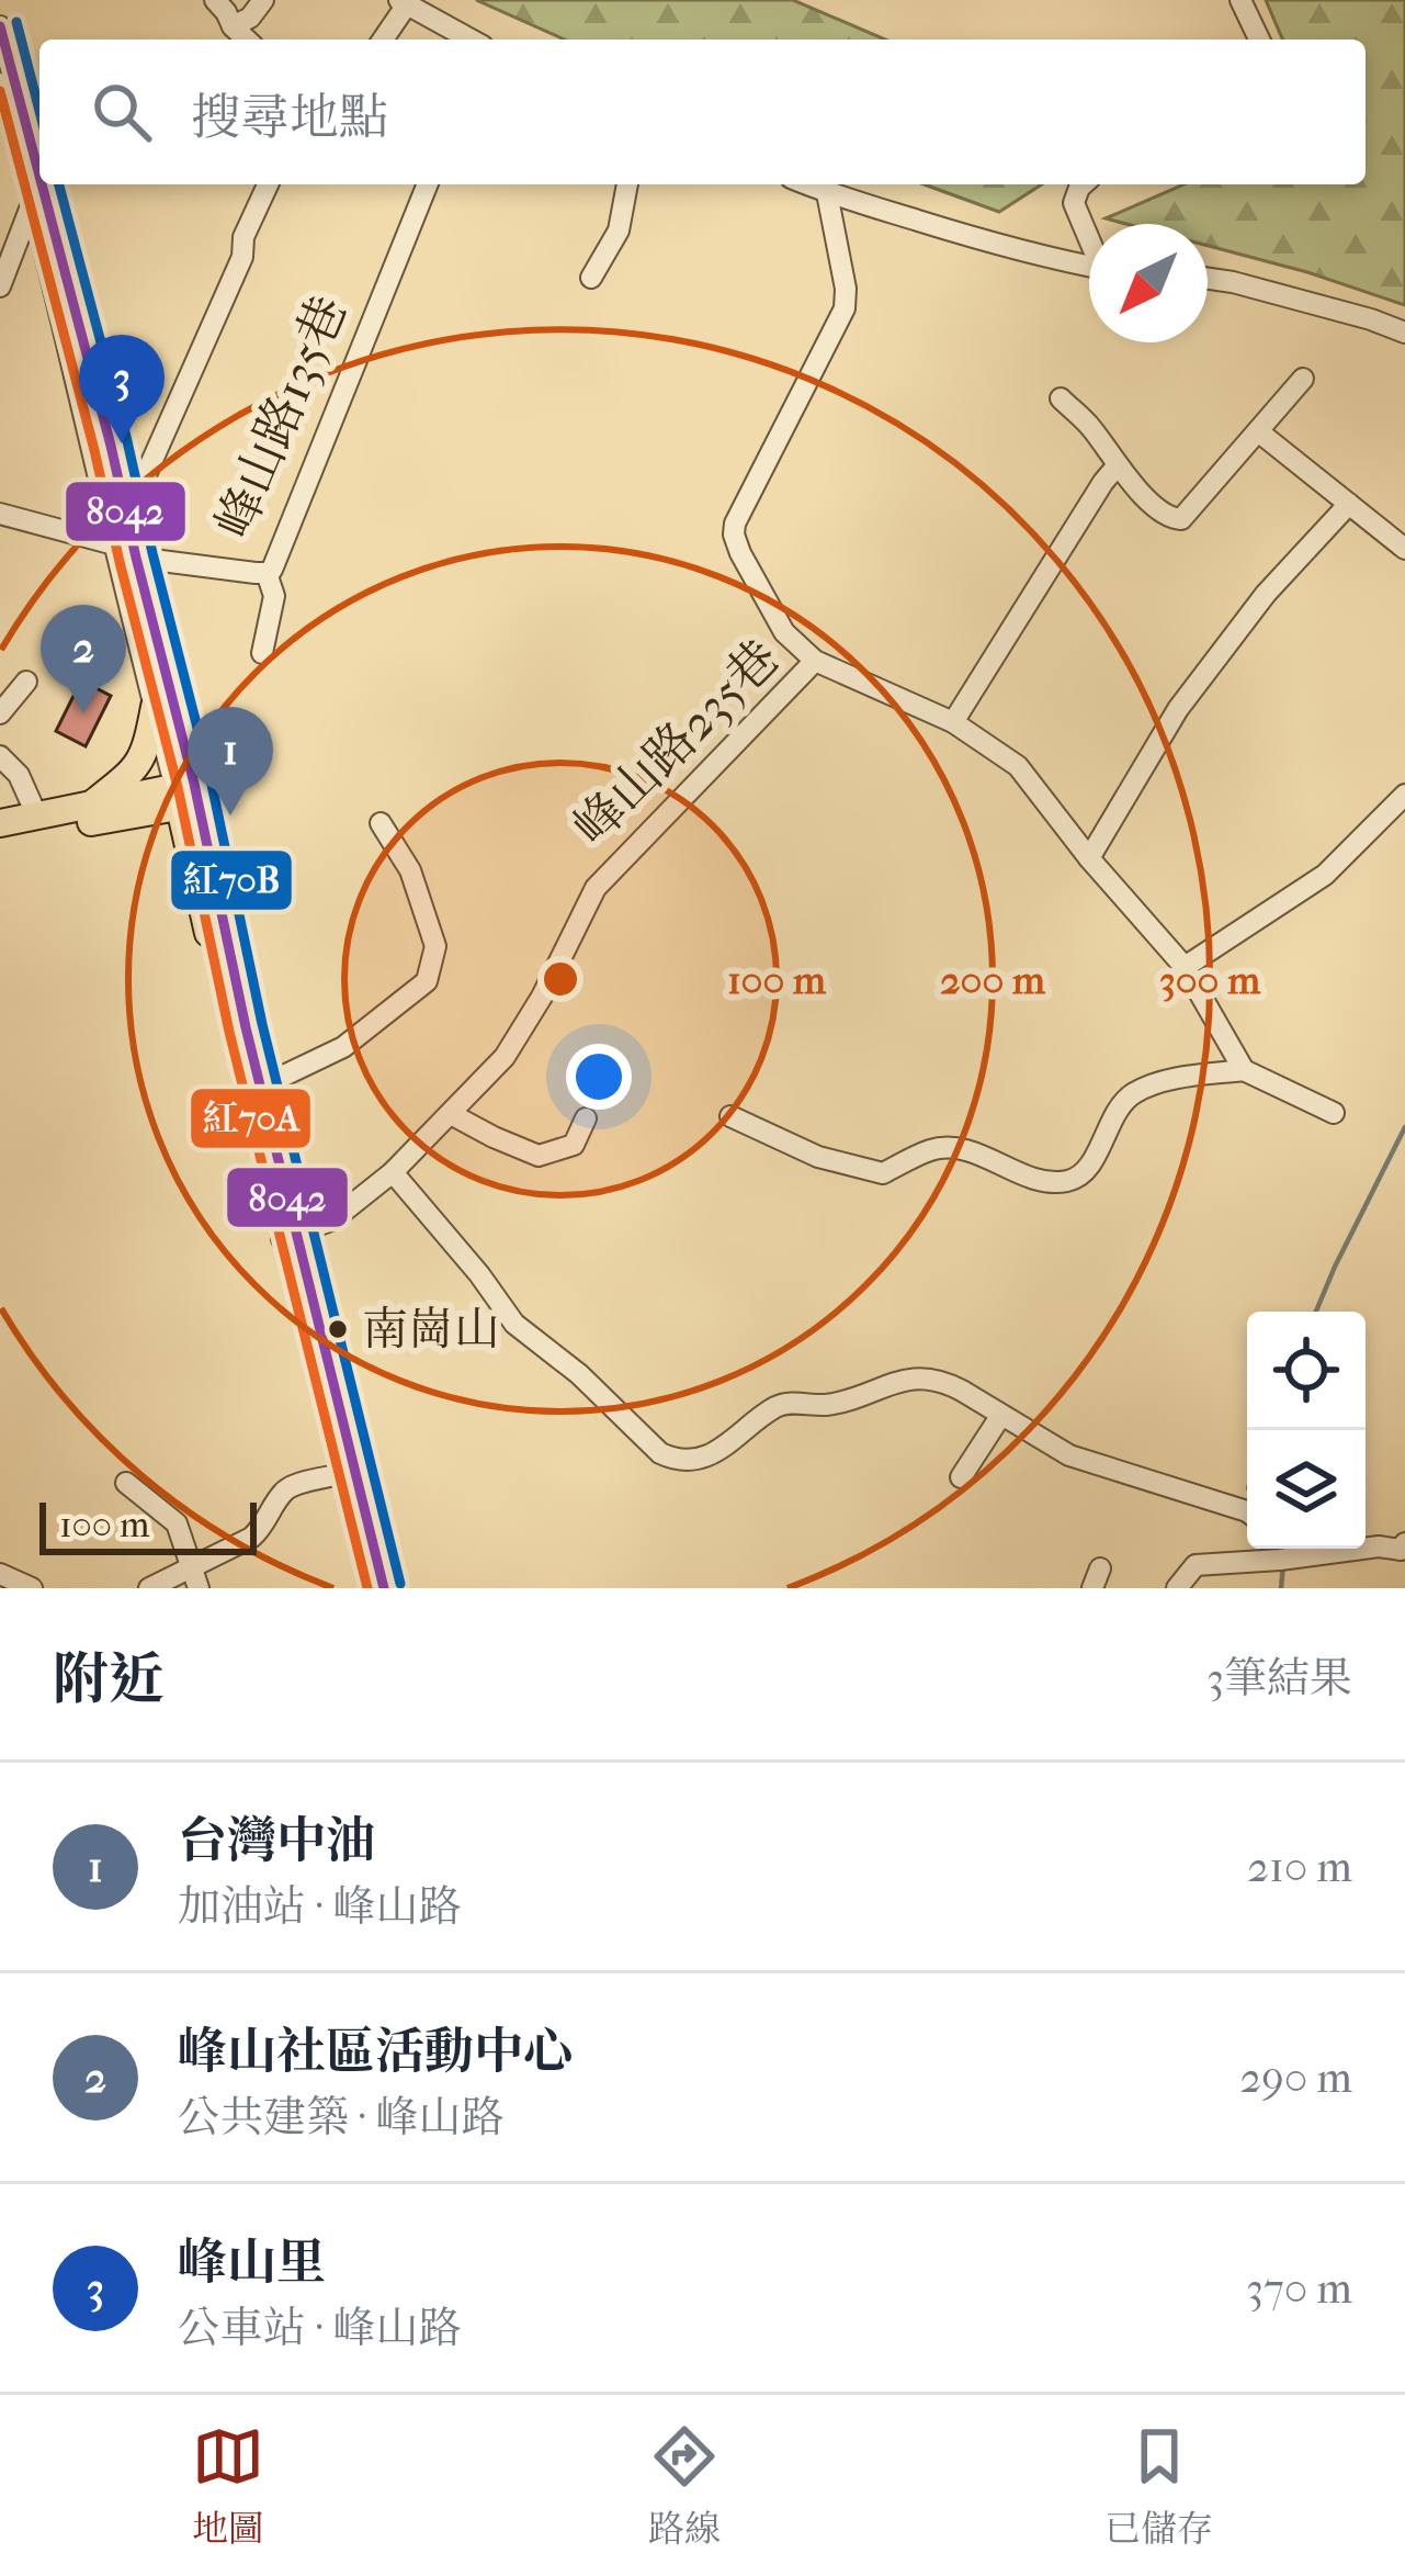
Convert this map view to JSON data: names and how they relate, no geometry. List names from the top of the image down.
{
  "streets": {
    "street": ["峰山路135巷", "峰山路235巷"]
  },
  "places": ["南崗山"],
  "lines": ["transit line 紅70B", "transit line 8042", "transit line 紅70A"],
  "scale_bar": "100 m",
  "north": "bottom left",
  "page": {
    "search": "搜尋地點",
    "pins": ["3", "2", "1"],
    "scale": "100 m",
    "heading": ["附近", "3筆結果"],
    "list": [
      {
        "mark": "1",
        "name": "台灣中油",
        "note": "加油站 · 峰山路",
        "value": "210 m"
      },
      {
        "mark": "2",
        "name": "峰山社區活動中心",
        "note": "公共建築 · 峰山路",
        "value": "290 m"
      },
      {
        "mark": "3",
        "name": "峰山里",
        "note": "公車站 · 峰山路",
        "value": "370 m"
      }
    ],
    "nav": ["地圖", "路線", "已儲存"]
  },
  "rings": ["100 m", "200 m", "300 m"]
}
